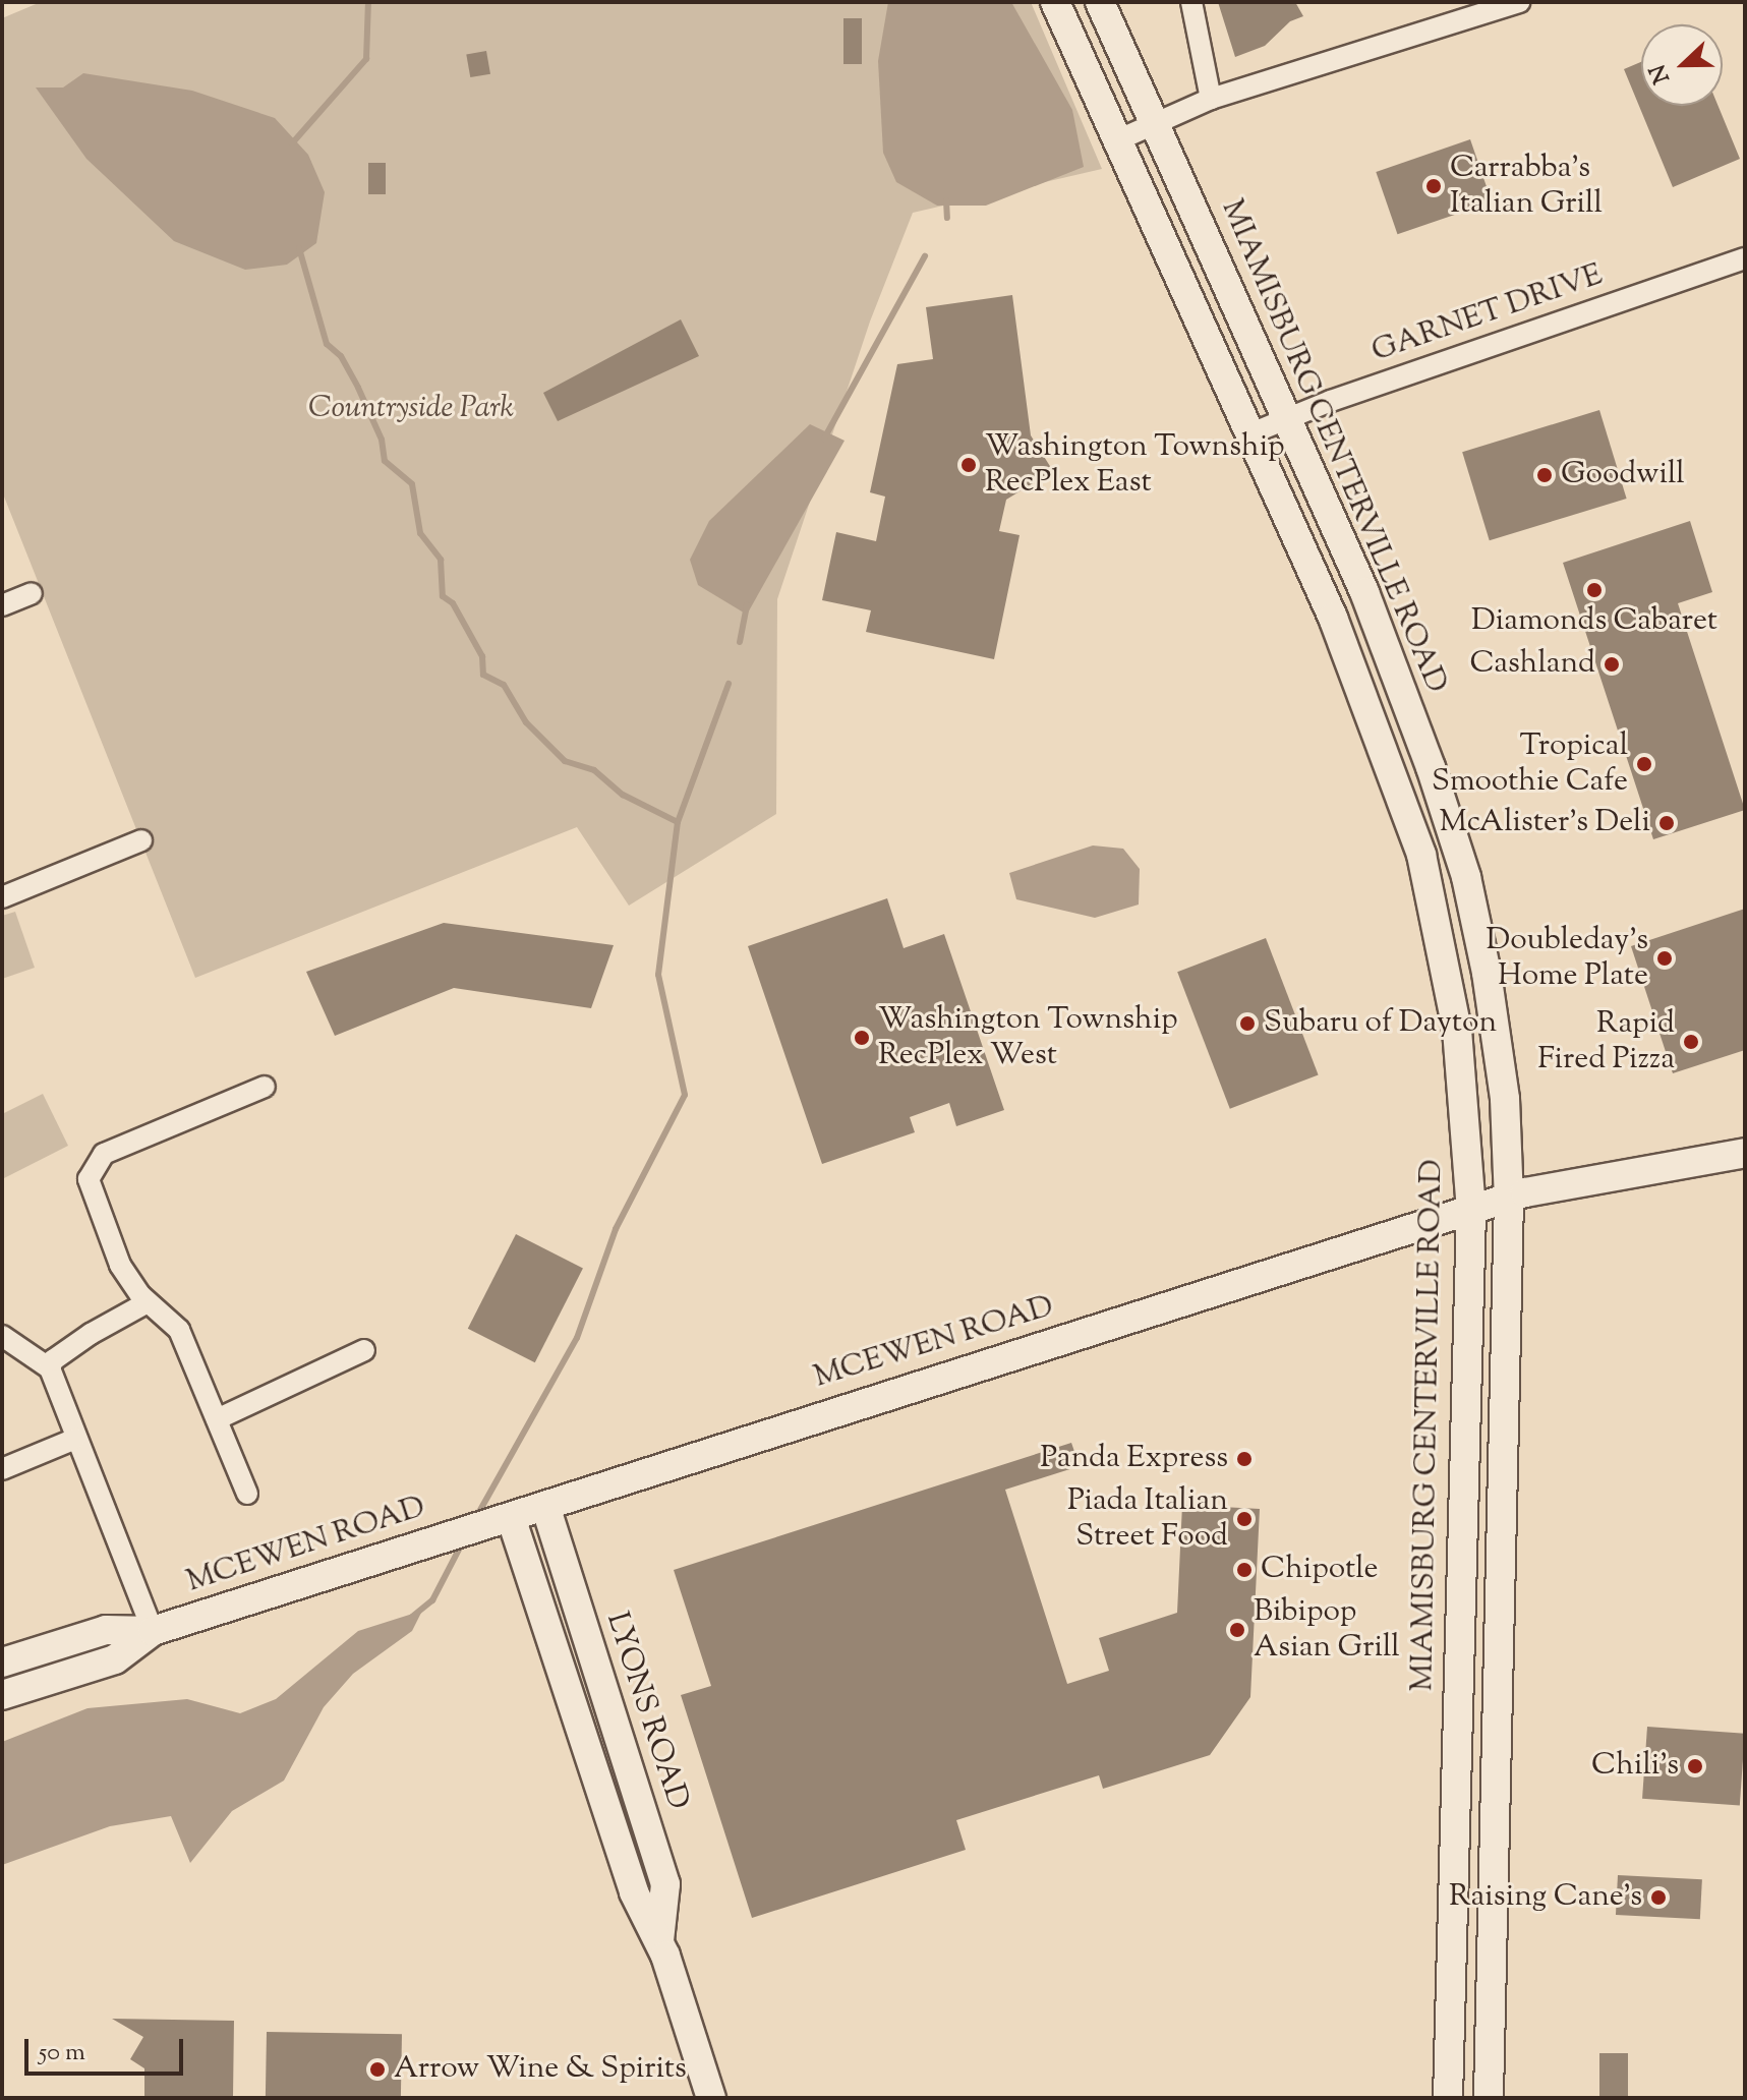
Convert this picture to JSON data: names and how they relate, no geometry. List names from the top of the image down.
{
  "streets": {
    "main road": ["MIAMISBURG CENTERVILLE ROAD", "MCEWEN ROAD", "LYONS ROAD"],
    "street": ["GARNET DRIVE"]
  },
  "crossings": [
    ["GARNET DRIVE", "MIAMISBURG CENTERVILLE ROAD"],
    ["MIAMISBURG CENTERVILLE ROAD", "MCEWEN ROAD"],
    ["MCEWEN ROAD", "LYONS ROAD"]
  ],
  "parks": ["Countryside Park"],
  "places": [
    "Carrabba's Italian Grill",
    "Washington Township RecPlex East",
    "Goodwill",
    "Diamonds Cabaret",
    "Cashland",
    "Tropical Smoothie Cafe",
    "McAlister's Deli",
    "Doubleday's Home Plate",
    "Subaru of Dayton",
    "Washington Township RecPlex West",
    "Rapid Fired Pizza",
    "Panda Express",
    "Piada Italian Street Food",
    "Chipotle",
    "Bibipop Asian Grill",
    "Chili's",
    "Raising Cane's",
    "Arrow Wine & Spirits"
  ],
  "scale_bar": "50 m",
  "north": "left"
}
